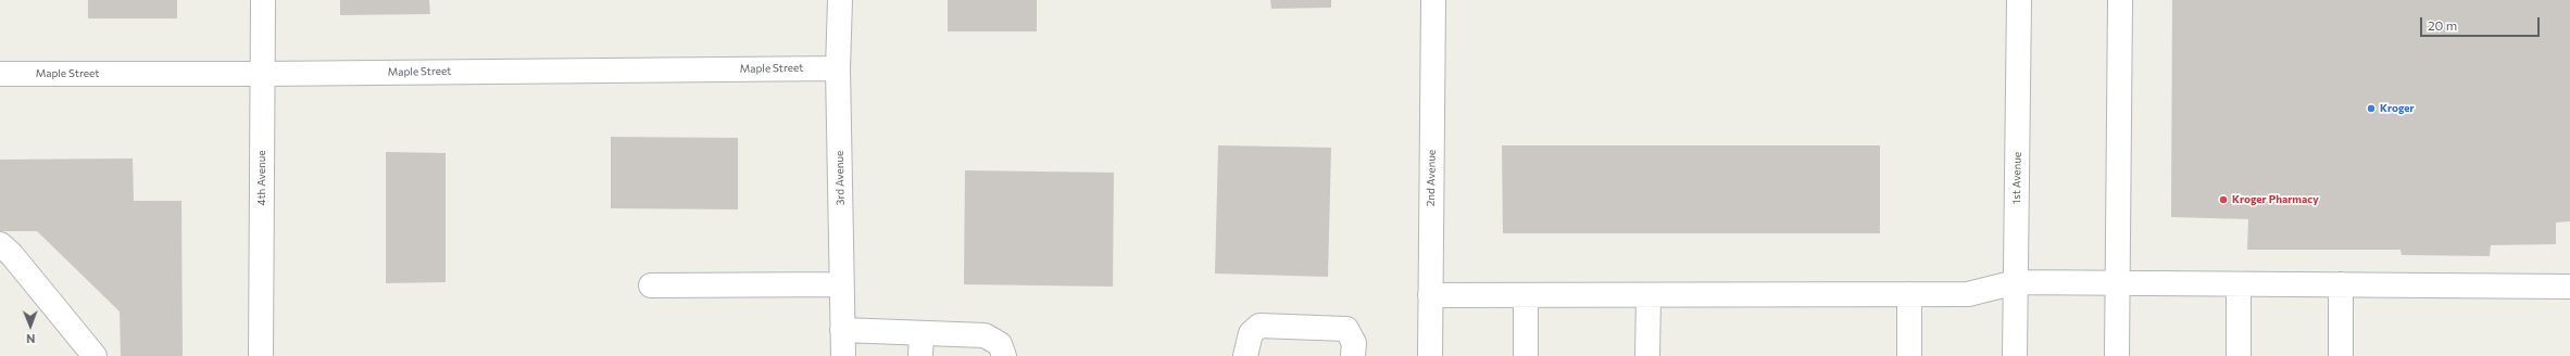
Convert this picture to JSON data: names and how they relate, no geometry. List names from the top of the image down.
{
  "streets": {
    "street": [
      "Maple Street",
      "4th Avenue",
      "3rd Avenue",
      "2nd Avenue",
      "1st Avenue"
    ]
  },
  "crossings": [
    ["Maple Street", "4th Avenue"],
    ["Maple Street", "3rd Avenue"]
  ],
  "places": ["Kroger", "Kroger Pharmacy"],
  "scale_bar": "20 m",
  "north": "bottom"
}
